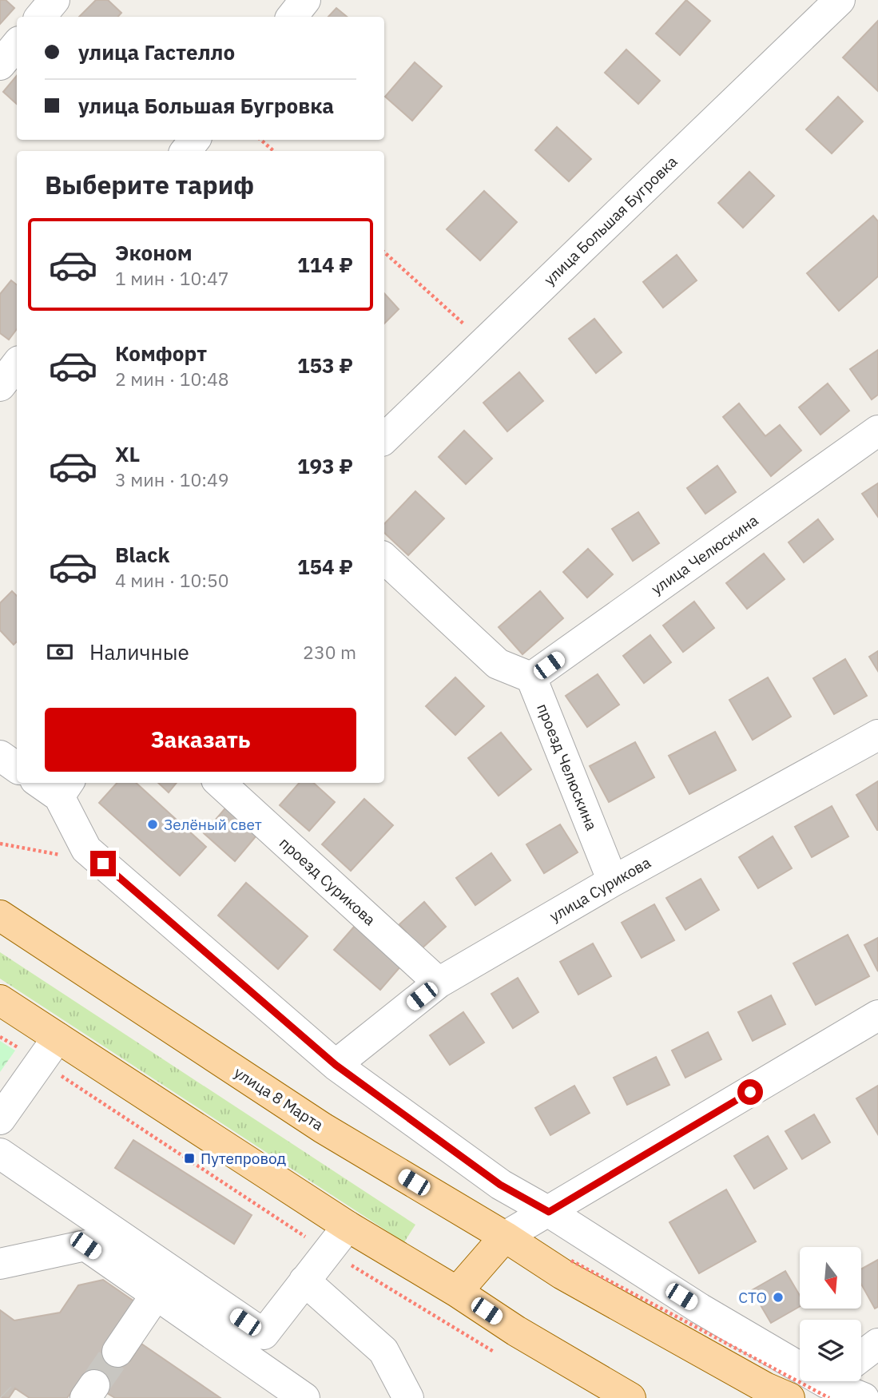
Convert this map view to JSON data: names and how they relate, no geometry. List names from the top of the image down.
{
  "streets": {
    "main road": ["улица 8 Марта"],
    "street": [
      "улица Большая Бугровка",
      "улица Челюскина",
      "проезд Челюскина",
      "проезд Сурикова",
      "улица Сурикова"
    ]
  },
  "crossings": [
    ["улица Челюскина", "проезд Челюскина"],
    ["проезд Челюскина", "улица Сурикова"],
    ["проезд Сурикова", "улица Сурикова"]
  ],
  "places": {
    "other": ["Зелёный свет", "СТО"],
    "transit": ["Путепровод"]
  },
  "north": "bottom",
  "page": {
    "banner": ["улица Гастелло", "улица Большая Бугровка"],
    "heading": "Выберите тариф",
    "list": [
      {
        "name": "Эконом",
        "note": "1 мин · 10:47",
        "value": "114 ₽"
      },
      {
        "name": "Комфорт",
        "note": "2 мин · 10:48",
        "value": "153 ₽"
      },
      {
        "name": "XL",
        "note": "3 мин · 10:49",
        "value": "193 ₽"
      },
      {
        "name": "Black",
        "note": "4 мин · 10:50",
        "value": "154 ₽"
      }
    ],
    "pay": ["Наличные", "230 m"],
    "buttons": "Заказать"
  }
}
